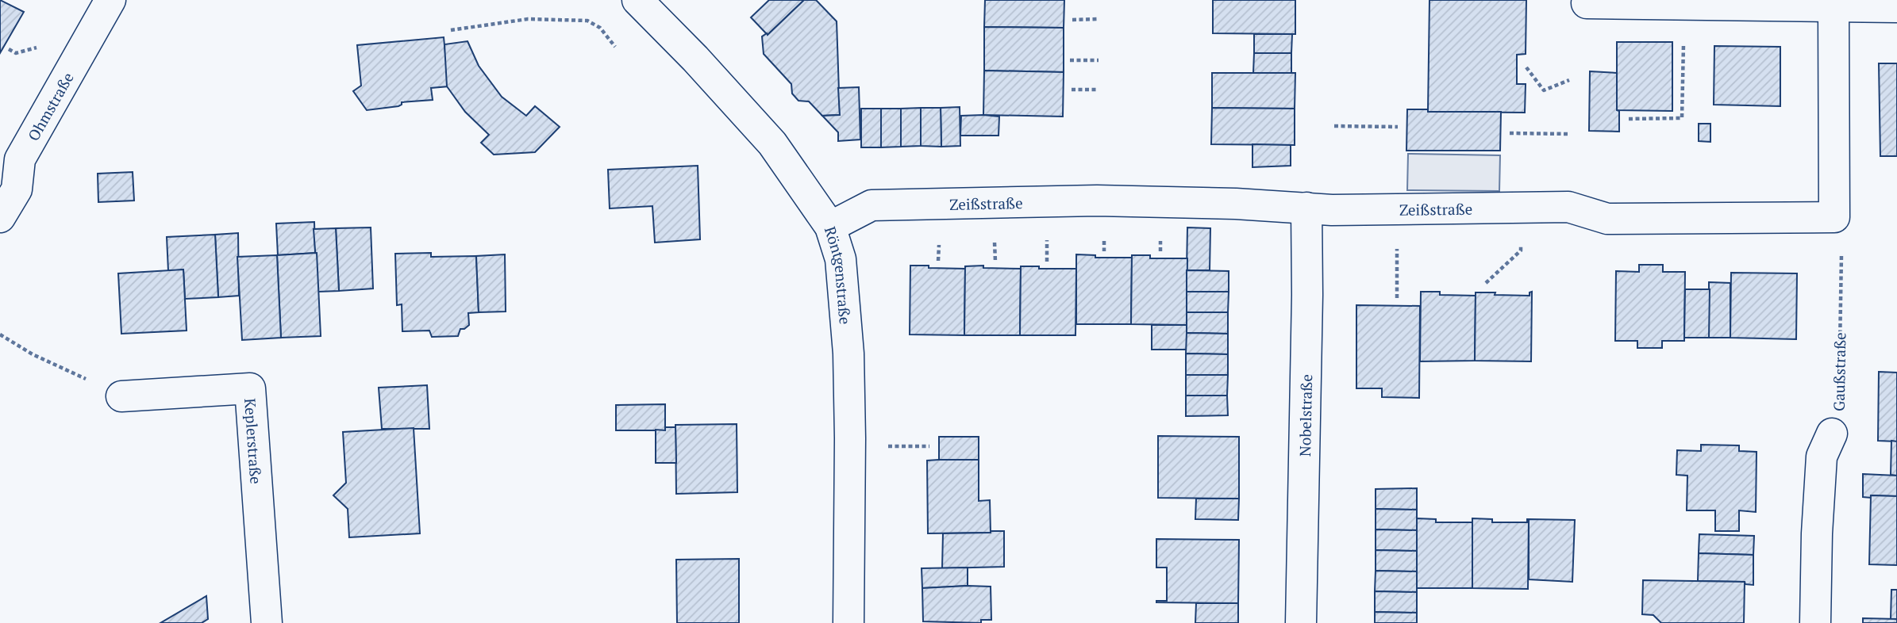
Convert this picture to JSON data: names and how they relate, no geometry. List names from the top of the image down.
{
  "streets": {
    "street": [
      "Ohmstraße",
      "Zeißstraße",
      "Röntgenstraße",
      "Gaußstraße",
      "Nobelstraße",
      "Keplerstraße"
    ]
  },
  "crossings": [
    ["Zeißstraße", "Röntgenstraße"],
    ["Zeißstraße", "Gaußstraße"],
    ["Zeißstraße", "Nobelstraße"]
  ]
}
